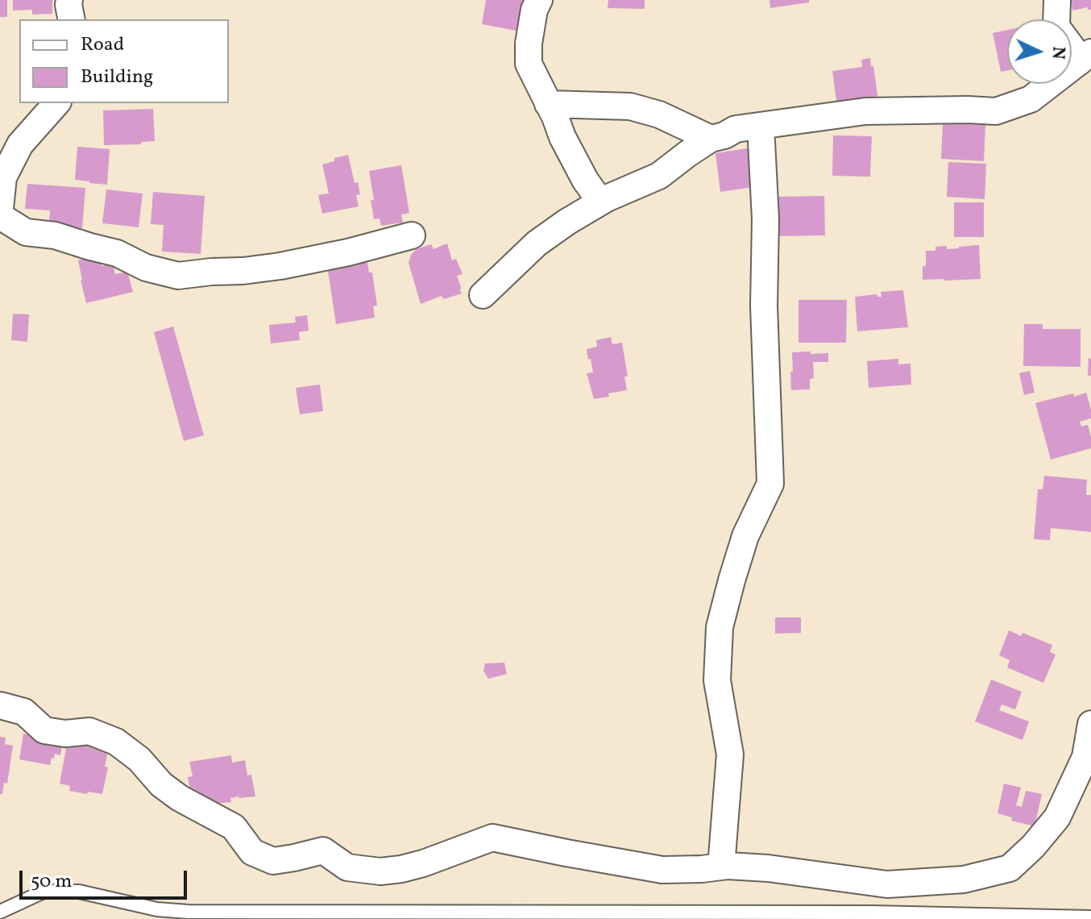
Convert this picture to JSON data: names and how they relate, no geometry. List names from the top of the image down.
{
  "legend": ["Road", "Building"],
  "scale_bar": "50 m",
  "north": "right"
}
